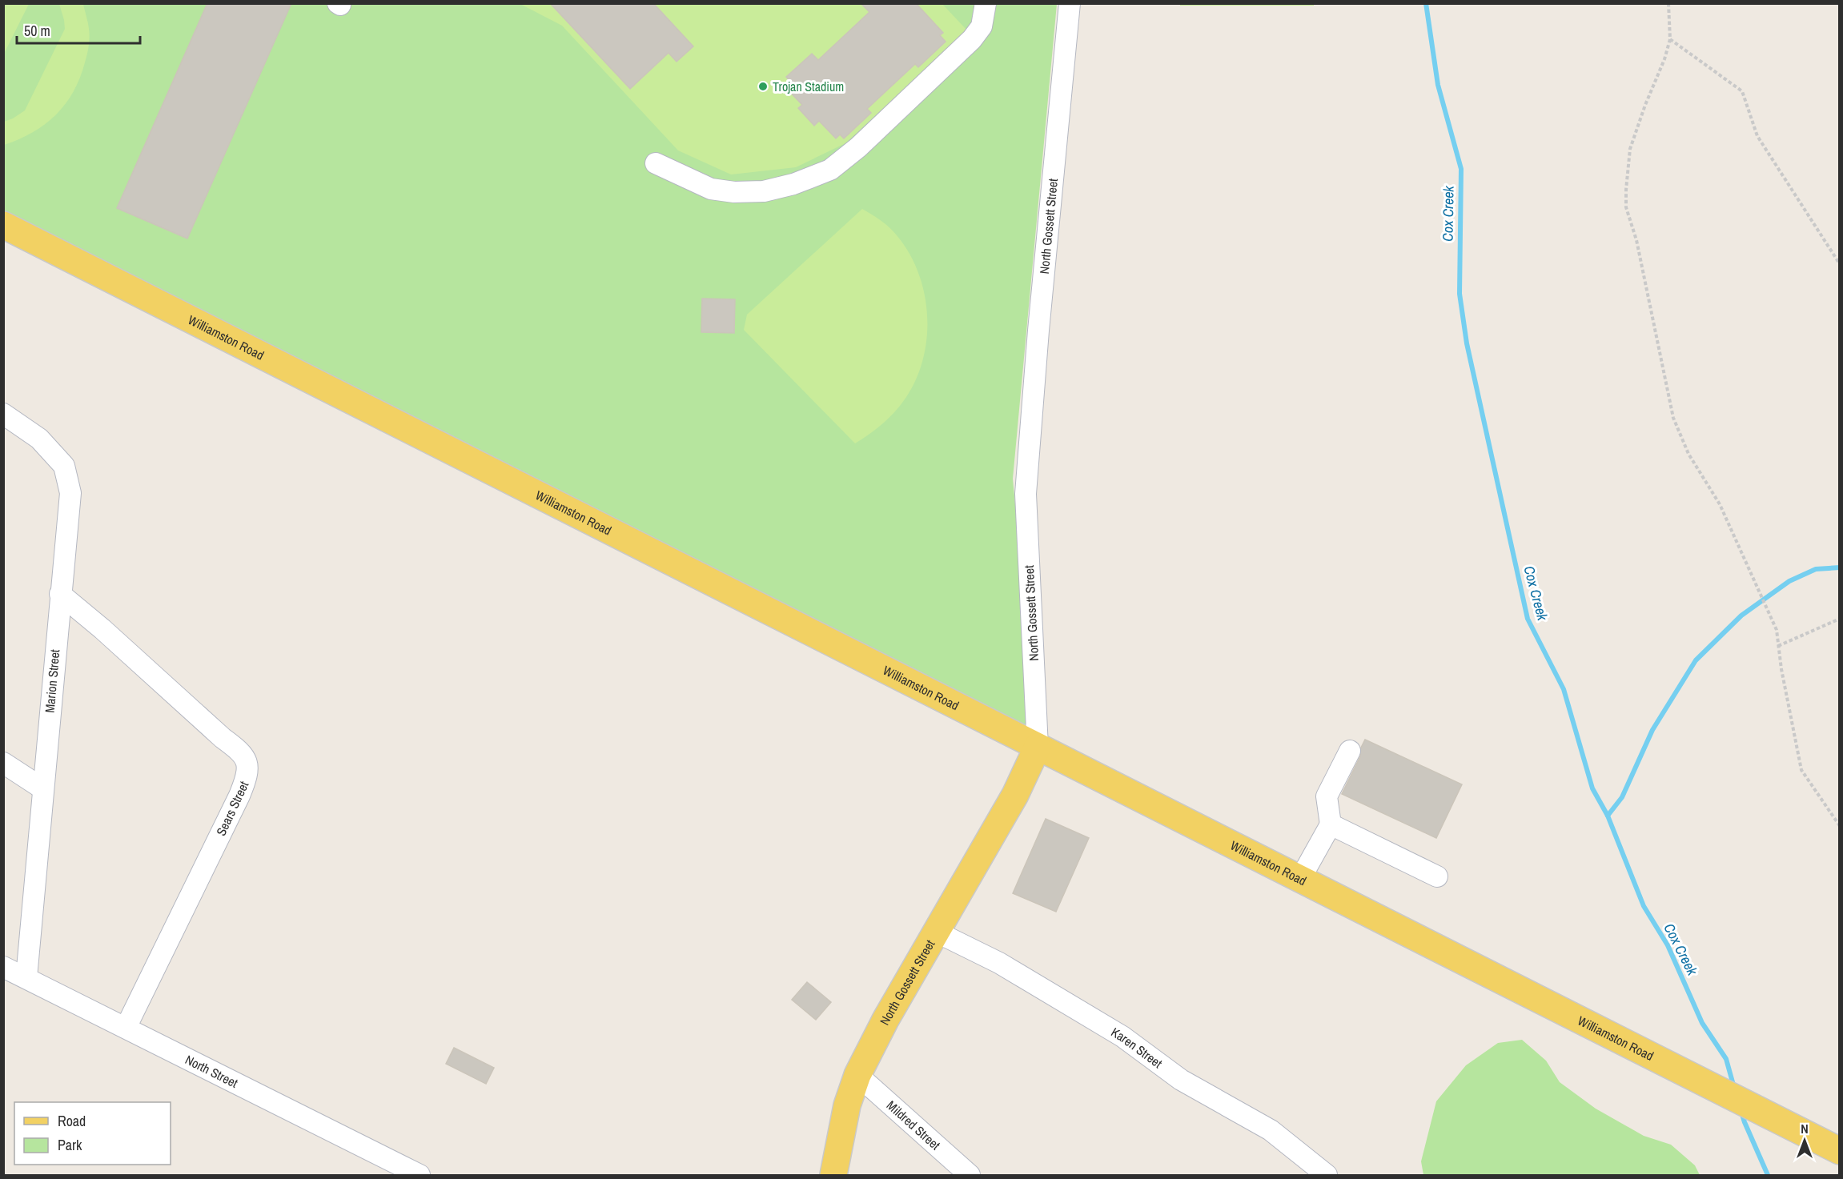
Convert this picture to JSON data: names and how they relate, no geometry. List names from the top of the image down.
{
  "streets": {
    "main road": ["North Gossett Street", "Williamston Road"],
    "street": [
      "Marion Street",
      "Sears Street",
      "Karen Street",
      "North Street",
      "Mildred Street"
    ]
  },
  "crossings": [
    ["North Gossett Street", "Williamston Road"],
    ["North Gossett Street", "Karen Street"],
    ["North Gossett Street", "Mildred Street"],
    ["Marion Street", "Sears Street"],
    ["Marion Street", "North Street"],
    ["Sears Street", "North Street"]
  ],
  "water": ["Cox Creek"],
  "places": ["Trojan Stadium"],
  "legend": ["Road", "Park"],
  "scale_bar": "50 m",
  "north": "top"
}
